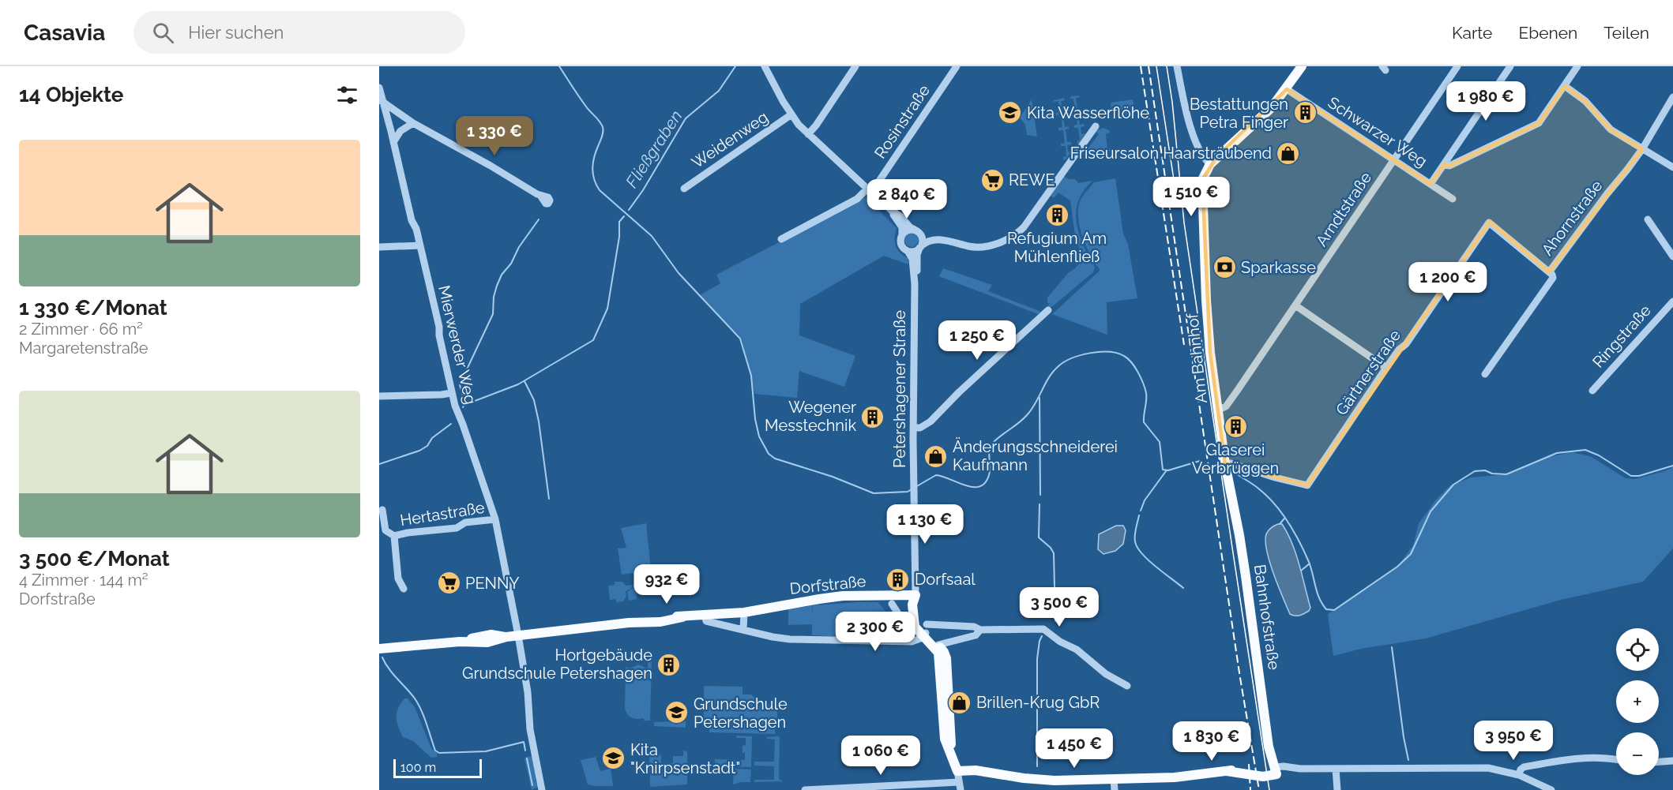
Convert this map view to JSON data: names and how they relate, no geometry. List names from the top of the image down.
{
  "streets": {
    "main road": ["Am Bahnhof", "Dorfstraße", "Bahnhofstraße"],
    "street": [
      "Rosinstraße",
      "Schwarzer Weg",
      "Weidenweg",
      "Arndtstraße",
      "Ahornstraße",
      "Ringstraße",
      "Mierwerder Weg",
      "Gärtnerstraße",
      "Petershagener Straße",
      "Hertastraße"
    ]
  },
  "crossings": [
    ["Rosinstraße", "Petershagener Straße"],
    ["Schwarzer Weg", "Arndtstraße"],
    ["Weidenweg", "Petershagener Straße"],
    ["Arndtstraße", "Am Bahnhof"],
    ["Ahornstraße", "Gärtnerstraße"],
    ["Mierwerder Weg", "Hertastraße"],
    ["Mierwerder Weg", "Dorfstraße"],
    ["Am Bahnhof", "Gärtnerstraße"],
    ["Am Bahnhof", "Bahnhofstraße"],
    ["Gärtnerstraße", "Bahnhofstraße"],
    ["Petershagener Straße", "Dorfstraße"]
  ],
  "water": ["Fließgraben"],
  "places": {
    "school or university": ["Kita Wasserflöhe", "Grundschule Petershagen", "Kita \"Knirpsenstadt\""],
    "building": [
      "Bestattungen Petra Finger",
      "Refugium Am Mühlenfließ",
      "Wegener Messtechnik",
      "Glaserei Verbrüggen",
      "Dorfsaal",
      "Hortgebäude Grundschule Petershagen"
    ],
    "shop": ["Friseursalon Haarsträubend", "Änderungsschneiderei Kaufmann", "Brillen-Krug GbR"],
    "supermarket": ["REWE", "PENNY"],
    "bank": ["Sparkasse"]
  },
  "scale_bar": "100 m",
  "page": {
    "header": "Casavia",
    "search": "Hier suchen",
    "nav": ["Karte", "Ebenen", "Teilen"],
    "heading": "14 Objekte",
    "price": [
      "1 980 €",
      "1 330 €",
      "1 510 €",
      "2 840 €",
      "1 200 €",
      "1 250 €",
      "1 130 €",
      "932 €",
      "3 500 €",
      "2 300 €",
      "3 950 €",
      "1 830 €",
      "1 450 €",
      "1 060 €"
    ],
    "list": [
      {
        "name": "1 330 €/Monat",
        "note": "2 Zimmer · 66 m² · Margaretenstraße"
      },
      {
        "name": "3 500 €/Monat",
        "note": "4 Zimmer · 144 m² · Dorfstraße"
      }
    ],
    "map_buttons": ["+", "−"],
    "scale": "100 m"
  }
}
